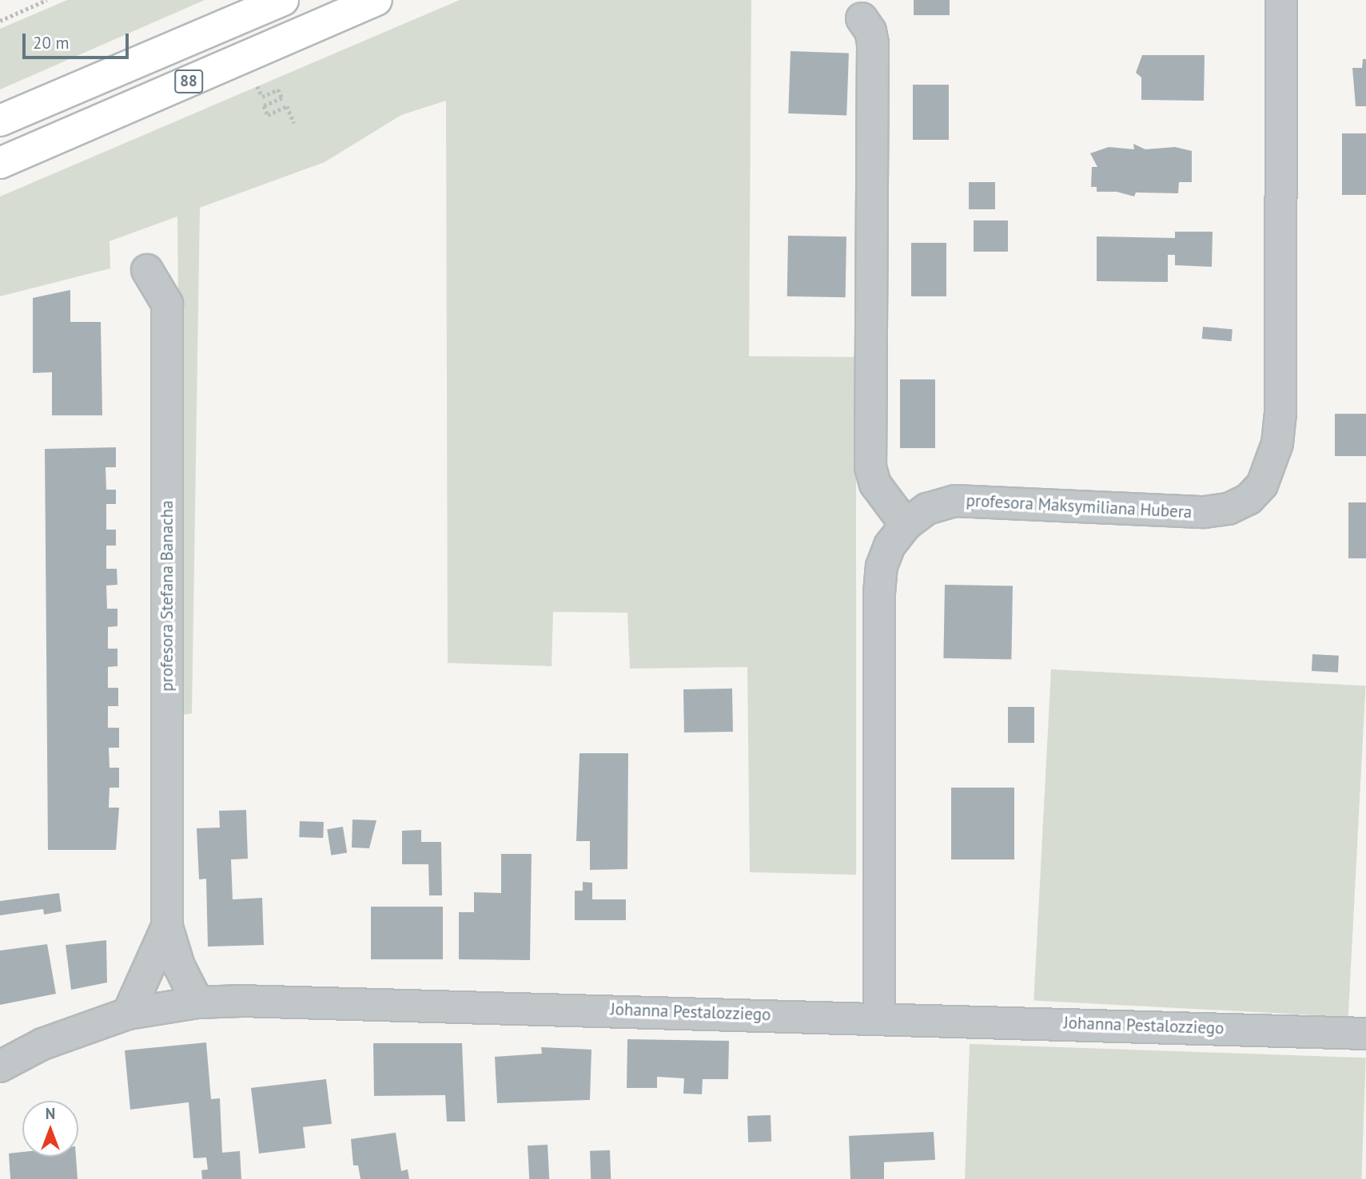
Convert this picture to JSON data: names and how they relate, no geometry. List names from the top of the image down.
{
  "streets": {
    "main road": ["88"],
    "street": ["profesora Maksymiliana Hubera", "profesora Stefana Banacha", "Johanna Pestalozziego"]
  },
  "crossings": [
    ["profesora Maksymiliana Hubera", "Johanna Pestalozziego"],
    ["profesora Stefana Banacha", "Johanna Pestalozziego"]
  ],
  "scale_bar": "20 m",
  "north": "top"
}
